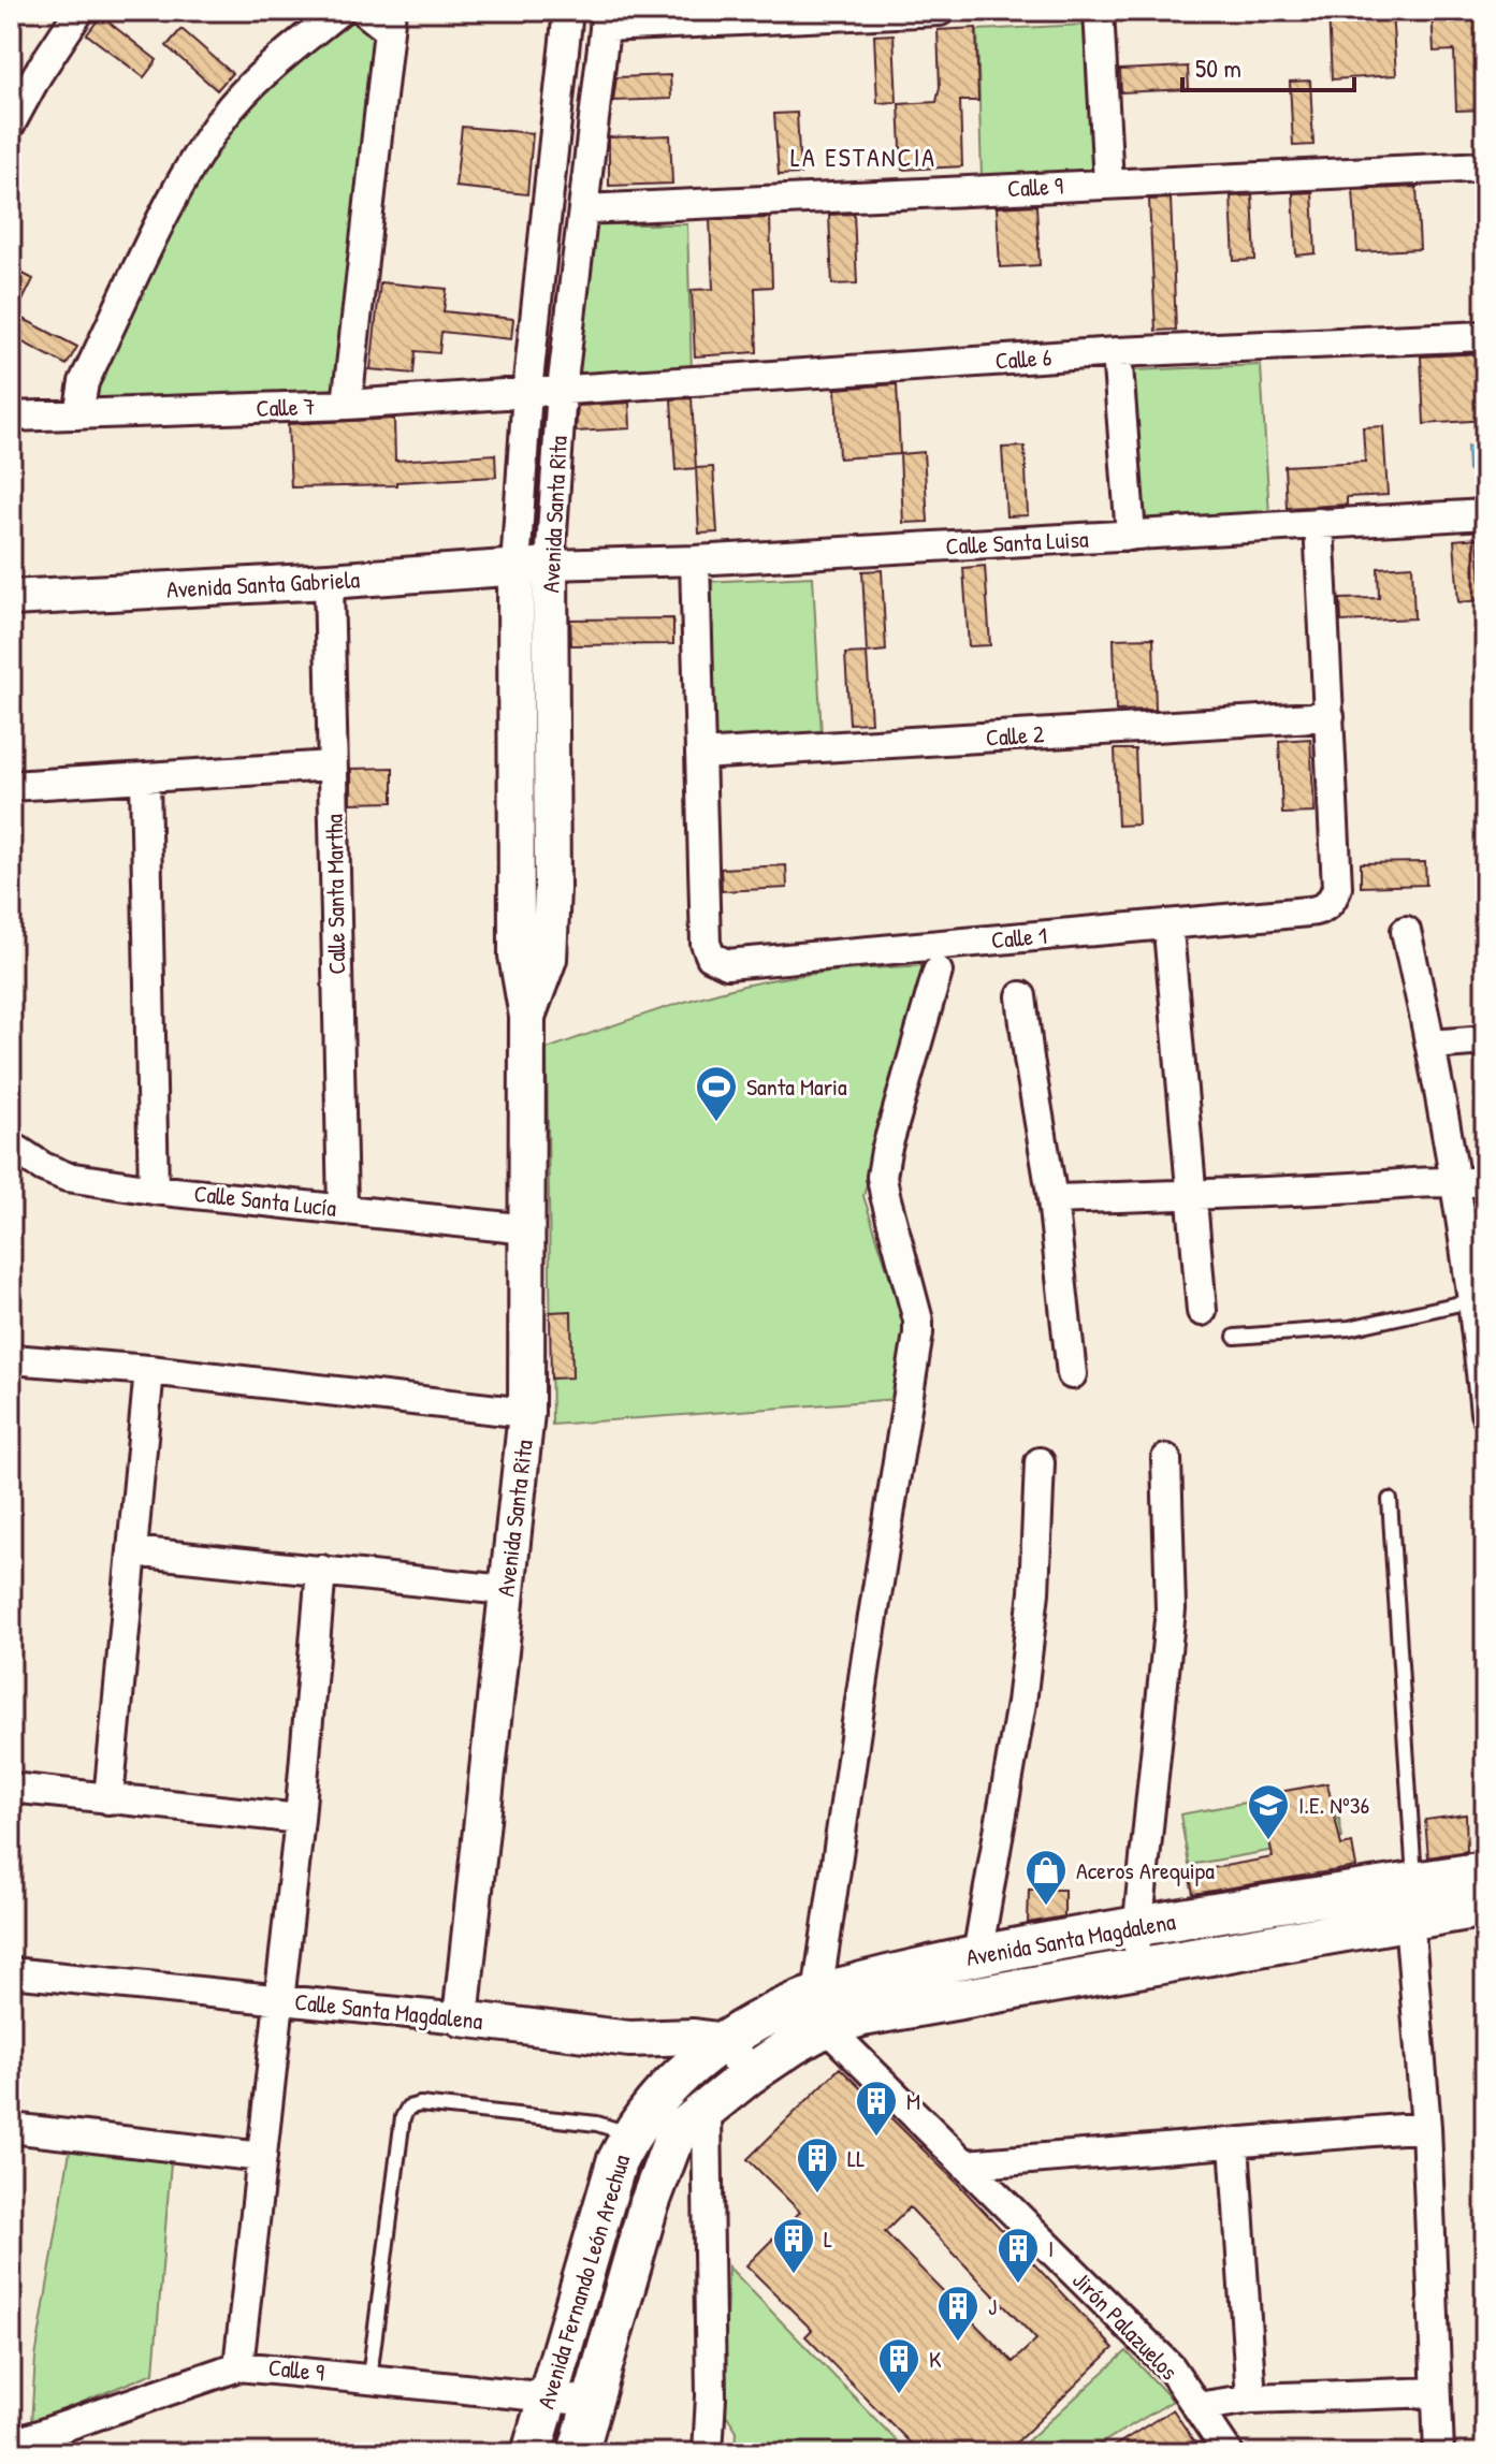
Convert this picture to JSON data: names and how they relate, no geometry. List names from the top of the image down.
{
  "streets": {
    "main road": ["Avenida Santa Magdalena", "Avenida Fernando León Arechua"],
    "street": [
      "Calle 9",
      "Calle 6",
      "Calle 7",
      "Avenida Santa Rita",
      "Calle Santa Luisa",
      "Avenida Santa Gabriela",
      "Calle 2",
      "Calle Santa Martha",
      "Calle 1",
      "Calle Santa Lucía",
      "Calle Santa Magdalena",
      "Jirón Palazuelos"
    ]
  },
  "crossings": [
    ["Calle 9", "Avenida Santa Rita"],
    ["Calle 9", "Avenida Fernando León Arechua"],
    ["Calle 6", "Calle 7"],
    ["Calle 6", "Avenida Santa Rita"],
    ["Calle 7", "Avenida Santa Rita"],
    ["Avenida Santa Rita", "Calle Santa Luisa"],
    ["Avenida Santa Rita", "Avenida Santa Gabriela"],
    ["Avenida Santa Rita", "Calle Santa Lucía"],
    ["Avenida Santa Rita", "Calle Santa Magdalena"],
    ["Calle Santa Luisa", "Avenida Santa Gabriela"],
    ["Avenida Santa Gabriela", "Calle Santa Martha"],
    ["Calle 2", "Calle 1"],
    ["Calle Santa Martha", "Calle Santa Lucía"],
    ["Avenida Santa Magdalena", "Calle Santa Magdalena"],
    ["Avenida Santa Magdalena", "Avenida Fernando León Arechua"],
    ["Avenida Santa Magdalena", "Jirón Palazuelos"]
  ],
  "districts": ["LA ESTANCIA"],
  "places": {
    "sports": ["Santa Maria"],
    "school or university": ["I.E. Nº36"],
    "shop": ["Aceros Arequipa"],
    "building": [
      "M",
      "LL",
      "L",
      "I",
      "J",
      "K"
    ]
  },
  "scale_bar": "50 m"
}
